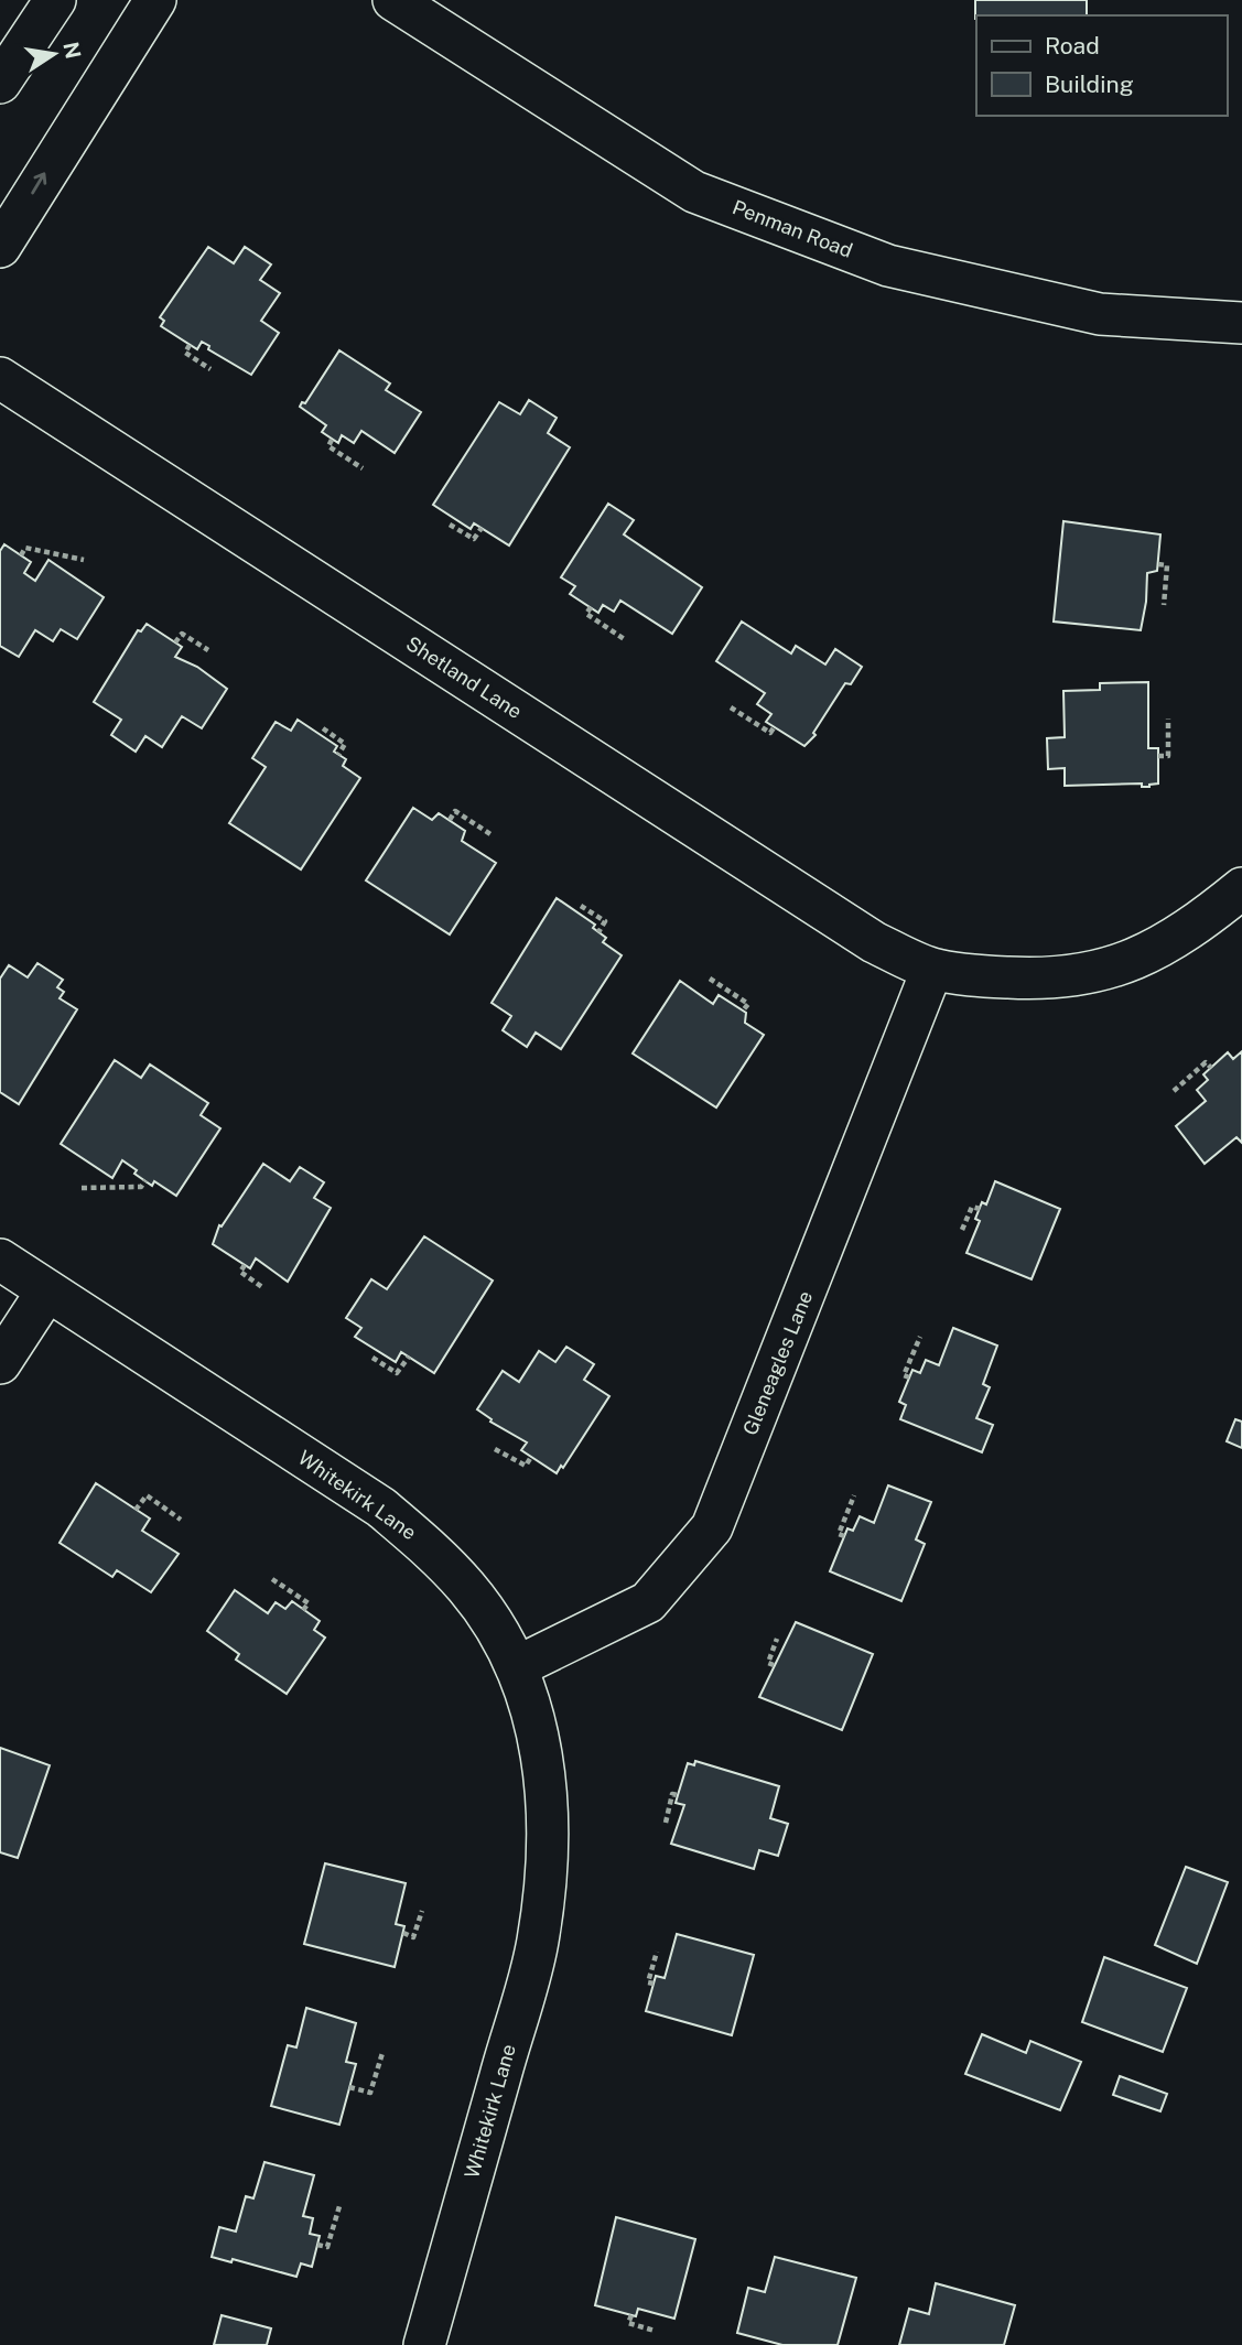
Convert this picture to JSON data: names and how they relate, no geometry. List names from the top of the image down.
{
  "streets": {
    "street": [
      "Penman Road",
      "Shetland Lane",
      "Gleneagles Lane",
      "Whitekirk Lane"
    ]
  },
  "crossings": [
    ["Shetland Lane", "Gleneagles Lane"],
    ["Gleneagles Lane", "Whitekirk Lane"]
  ],
  "legend": ["Road", "Building"],
  "north": "right"
}
